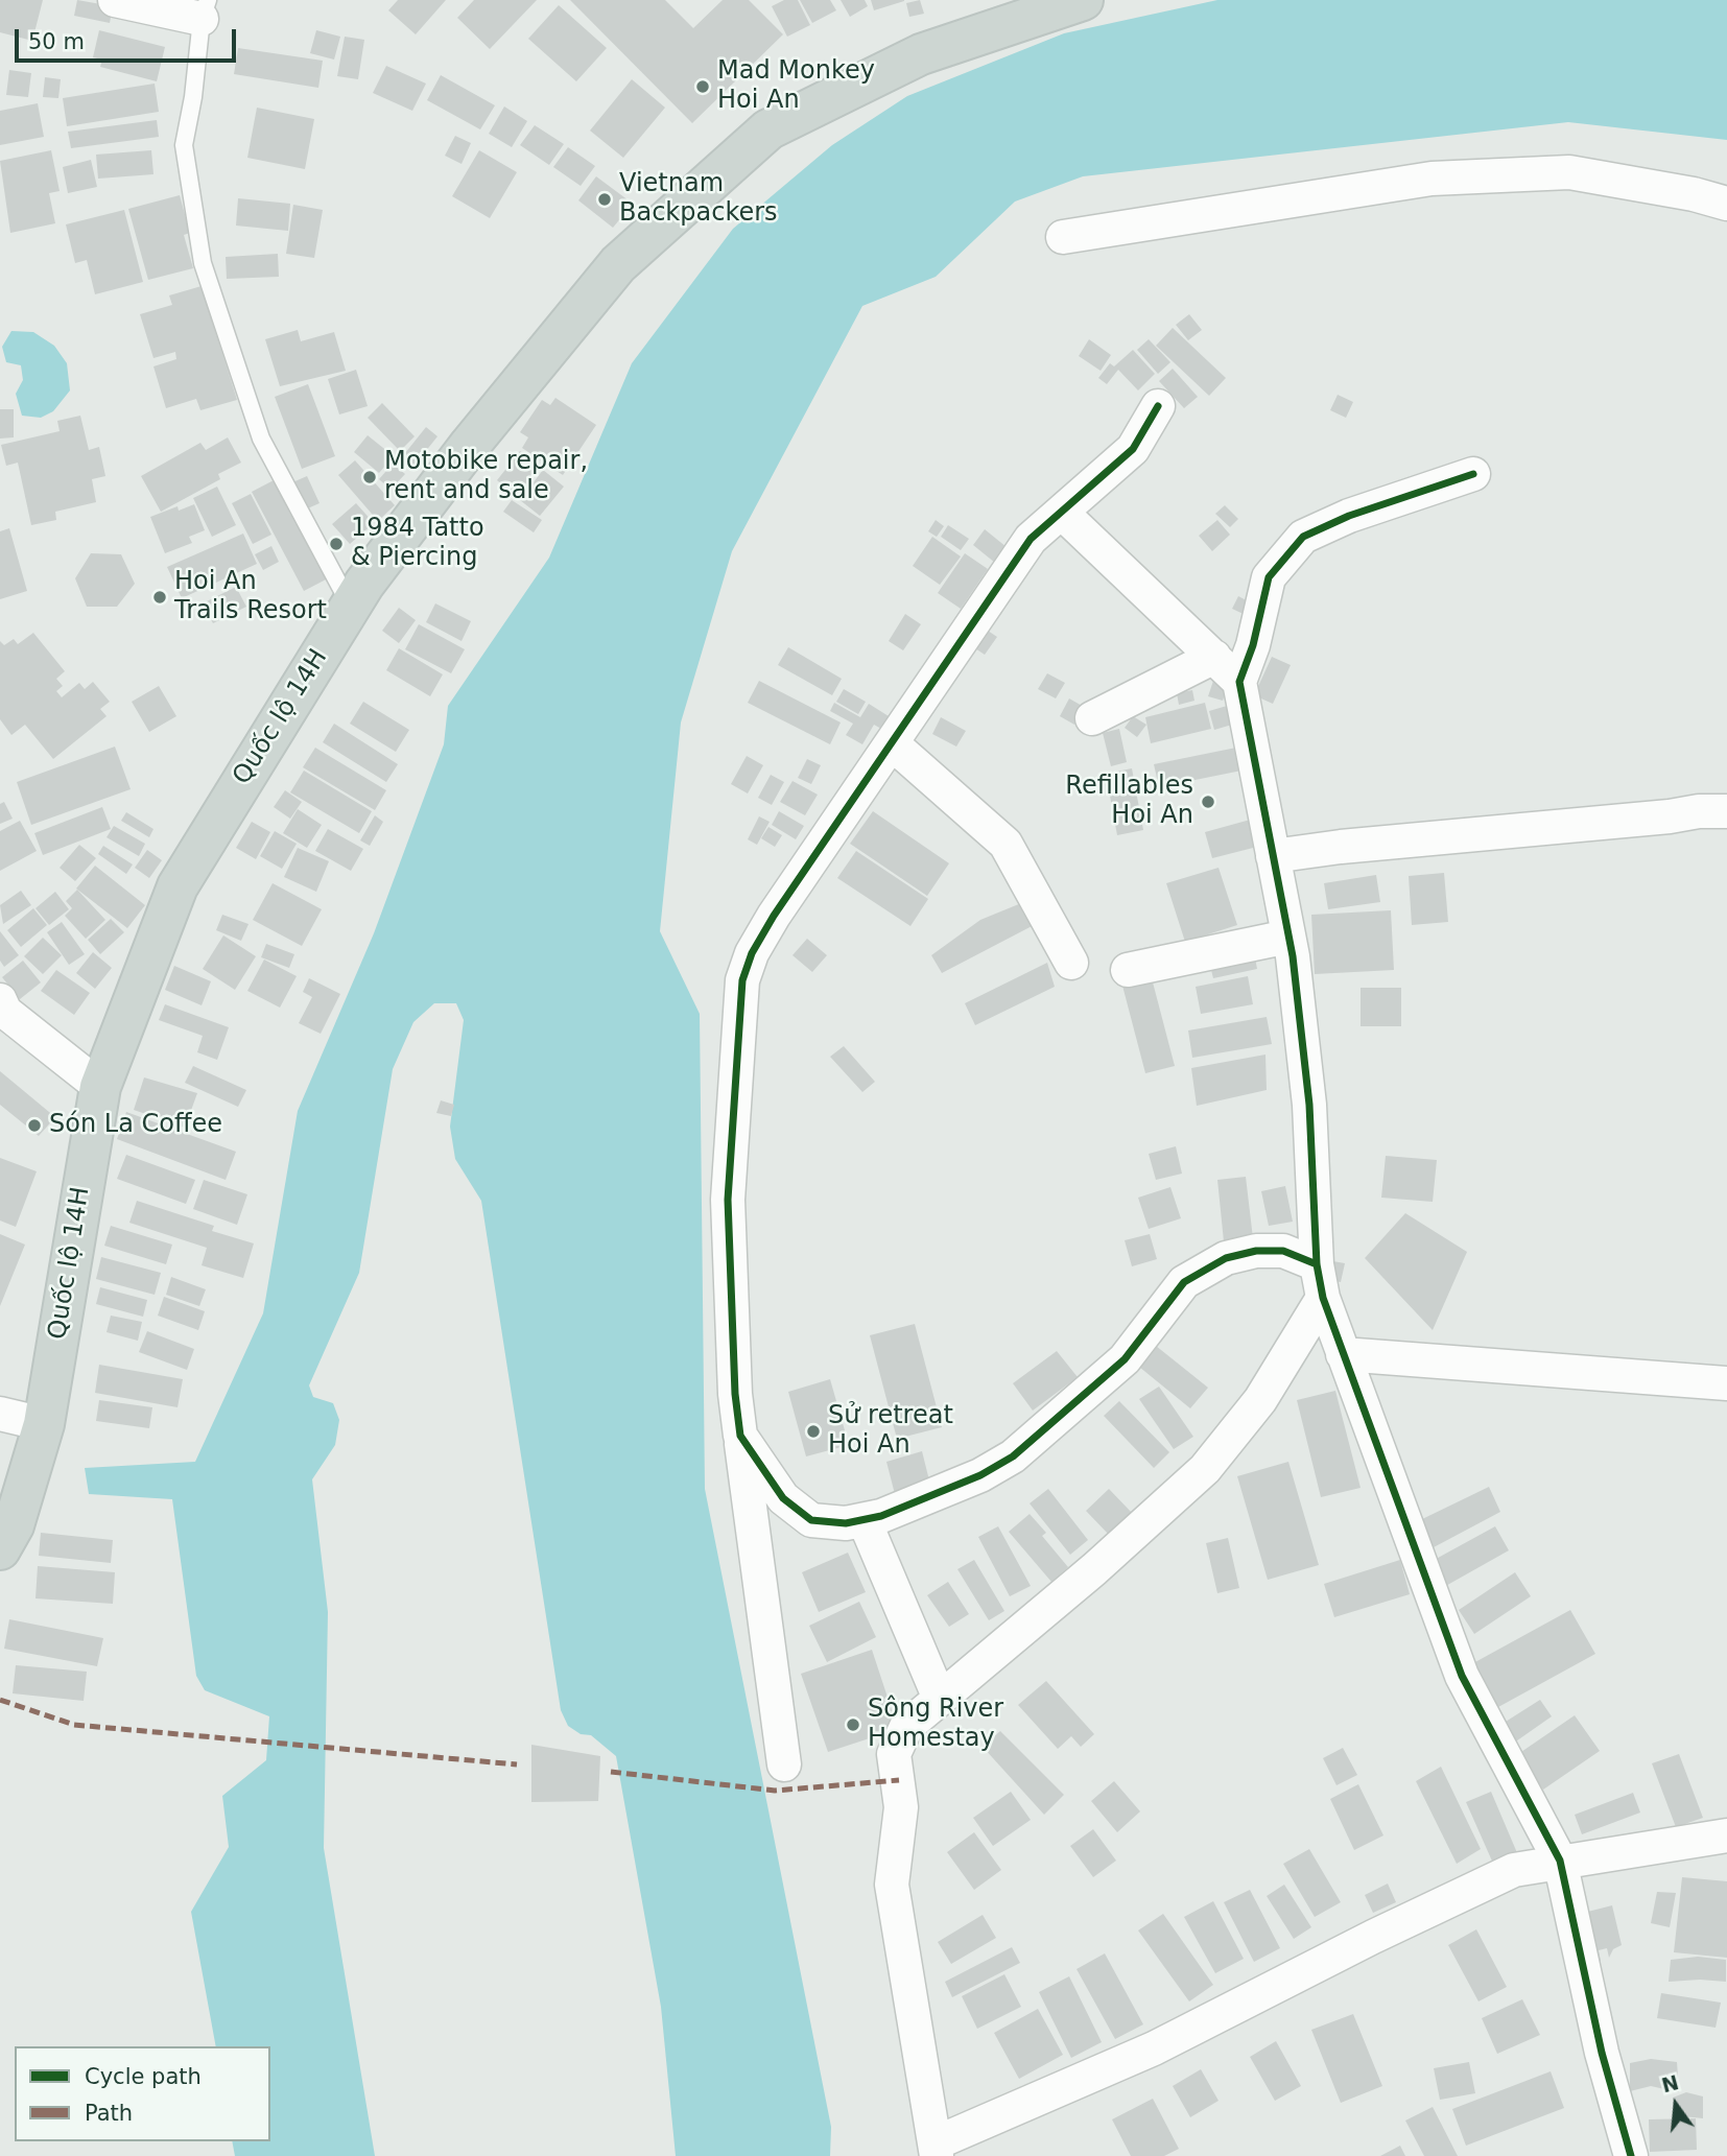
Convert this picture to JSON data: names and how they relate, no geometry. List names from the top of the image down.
{
  "streets": {
    "main road": ["Quốc lộ 14H"]
  },
  "places": [
    "Mad Monkey Hoi An",
    "Vietnam Backpackers",
    "Motobike repair, rent and sale",
    "1984 Tatto & Piercing",
    "Hoi An Trails Resort",
    "Refillables Hoi An",
    "Són La Coffee",
    "Sử retreat Hoi An",
    "Sông River Homestay"
  ],
  "legend": ["Cycle path", "Path"],
  "scale_bar": "50 m",
  "north": "top"
}
